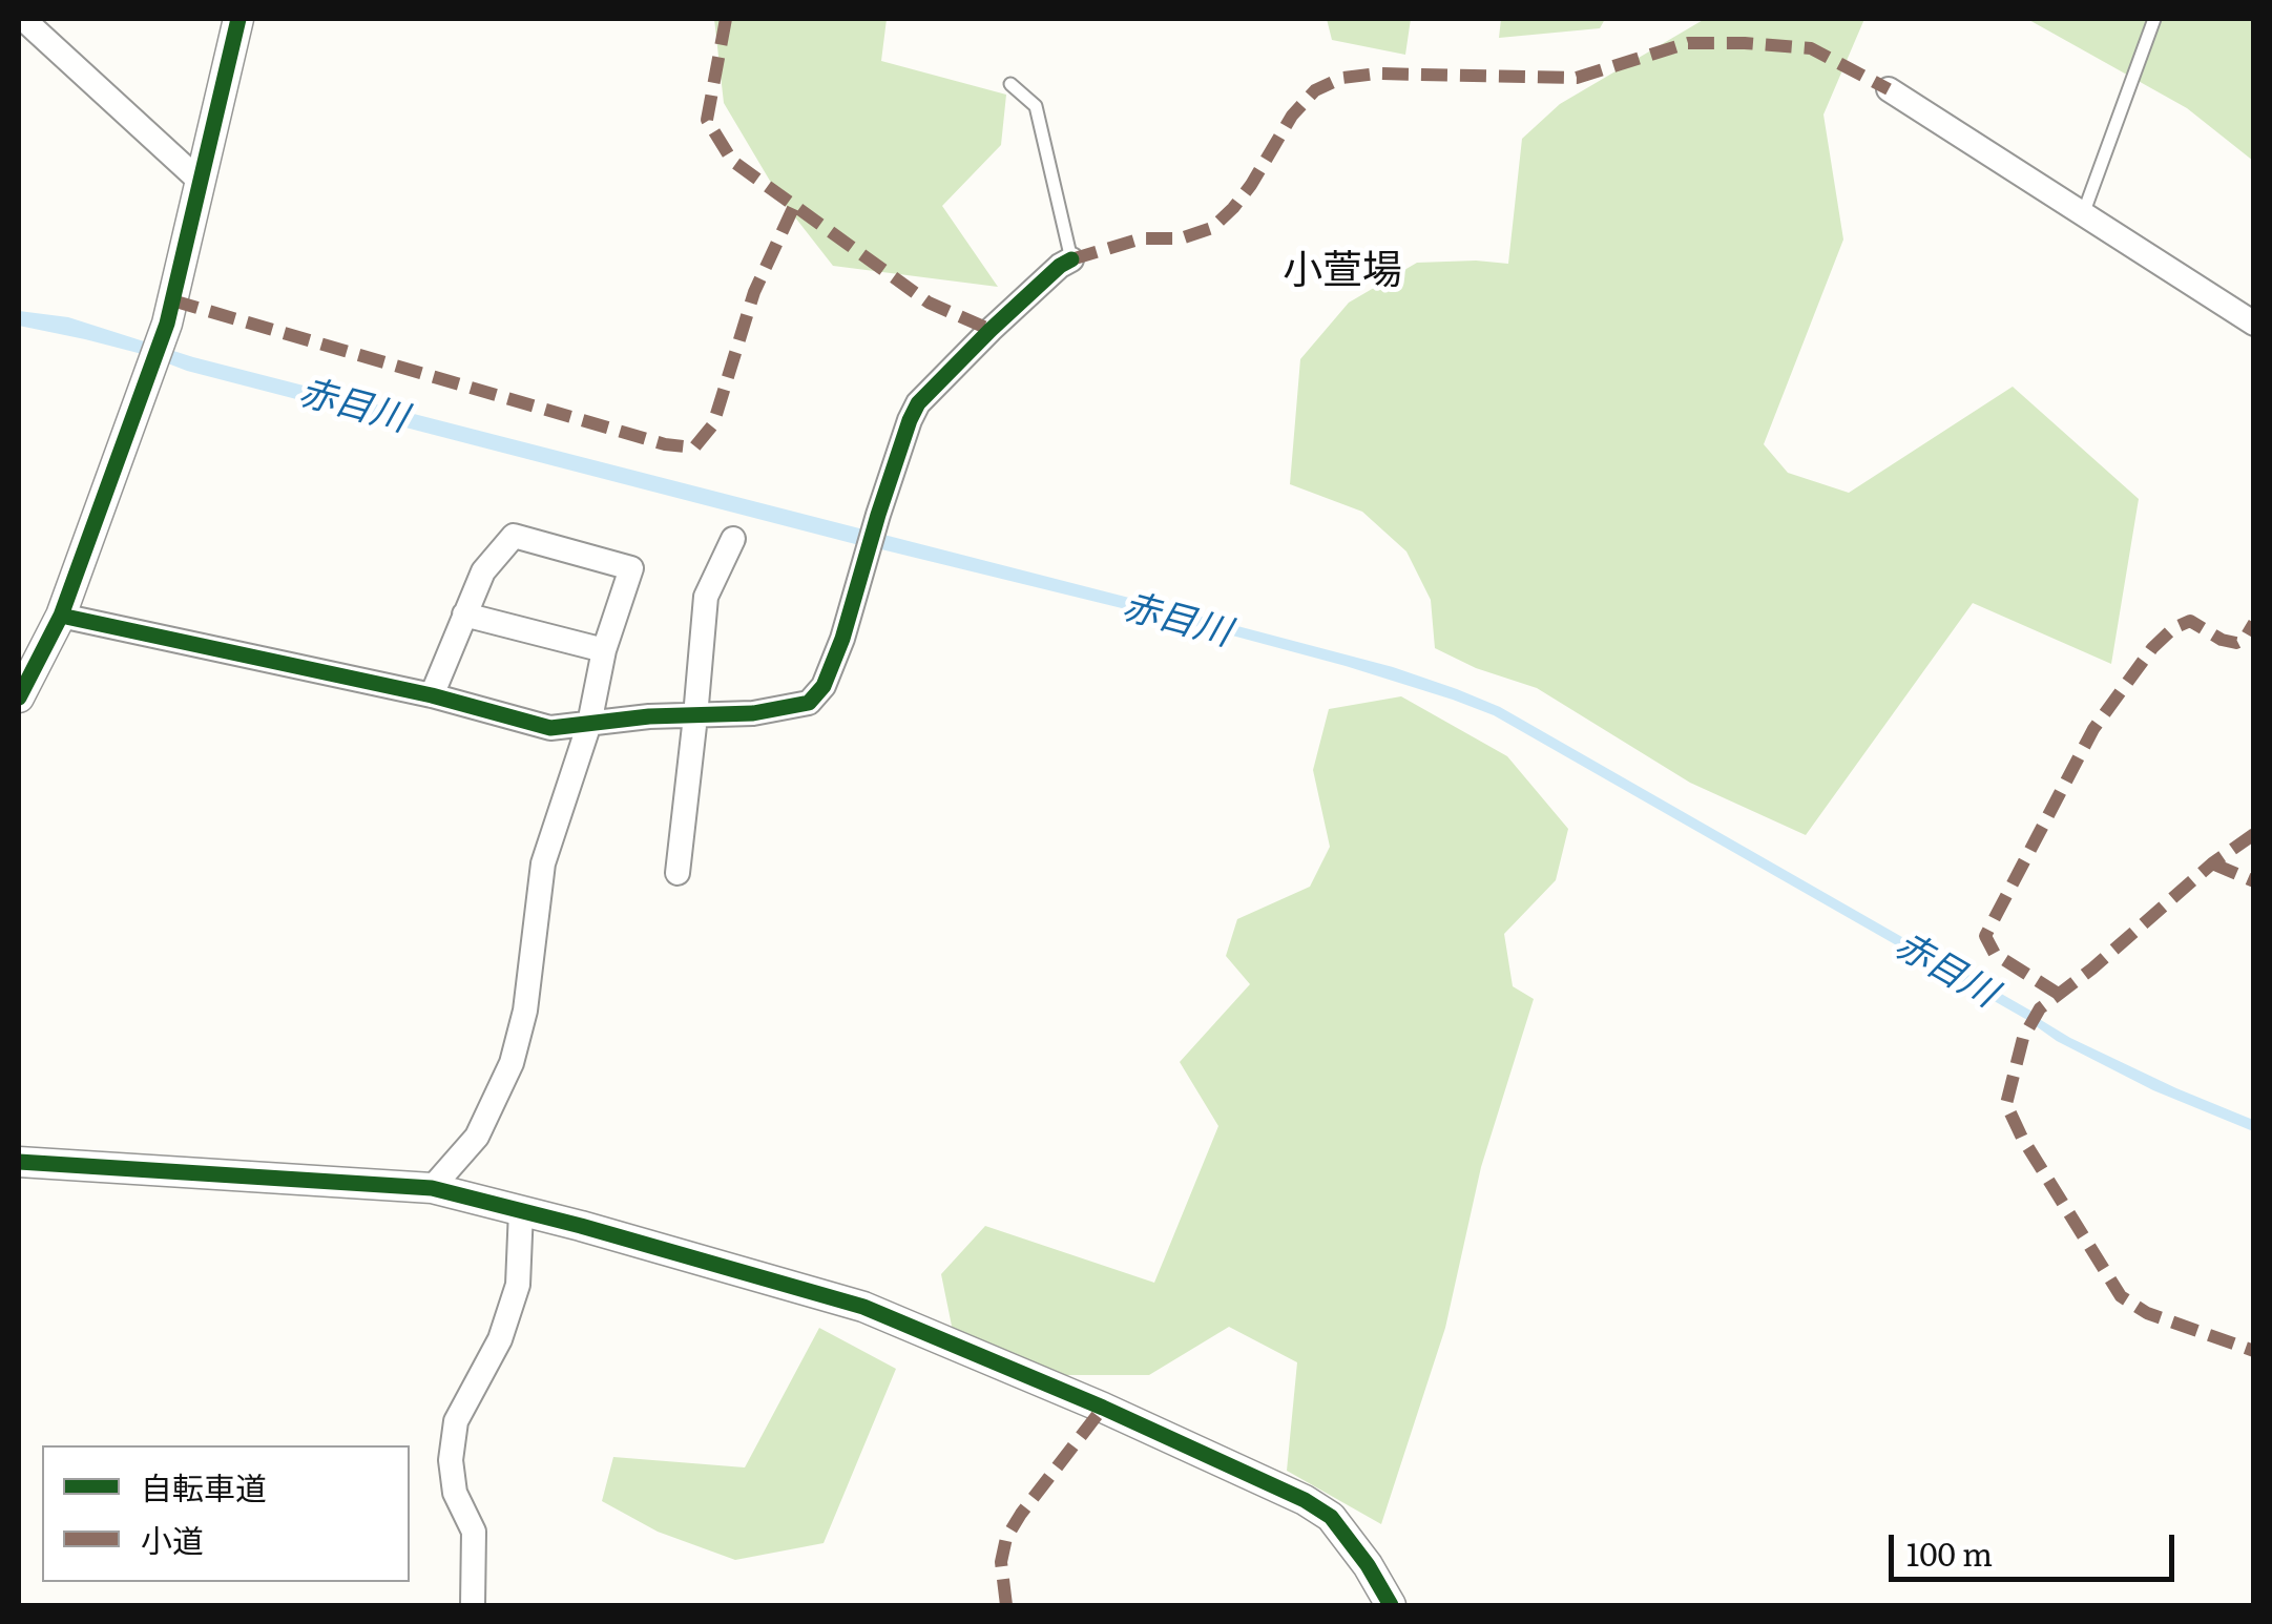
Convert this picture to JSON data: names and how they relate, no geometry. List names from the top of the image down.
{
  "districts": ["小萱場"],
  "water": ["赤目川"],
  "legend": ["自転車道", "小道"],
  "scale_bar": "100 m"
}
